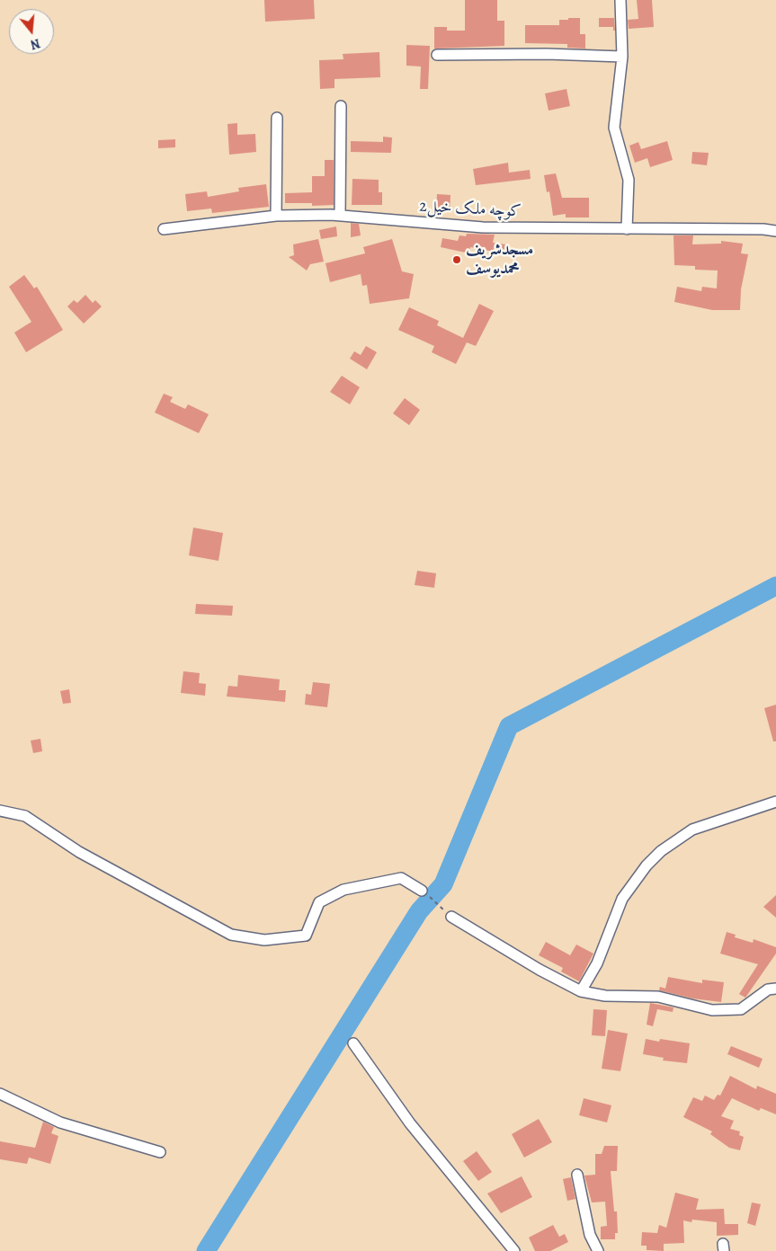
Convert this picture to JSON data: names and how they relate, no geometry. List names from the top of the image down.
{
  "streets": {
    "street": ["کوچه ملک خیل2"]
  },
  "places": ["مسجدشریف محمدیوسف"],
  "north": "bottom"
}
